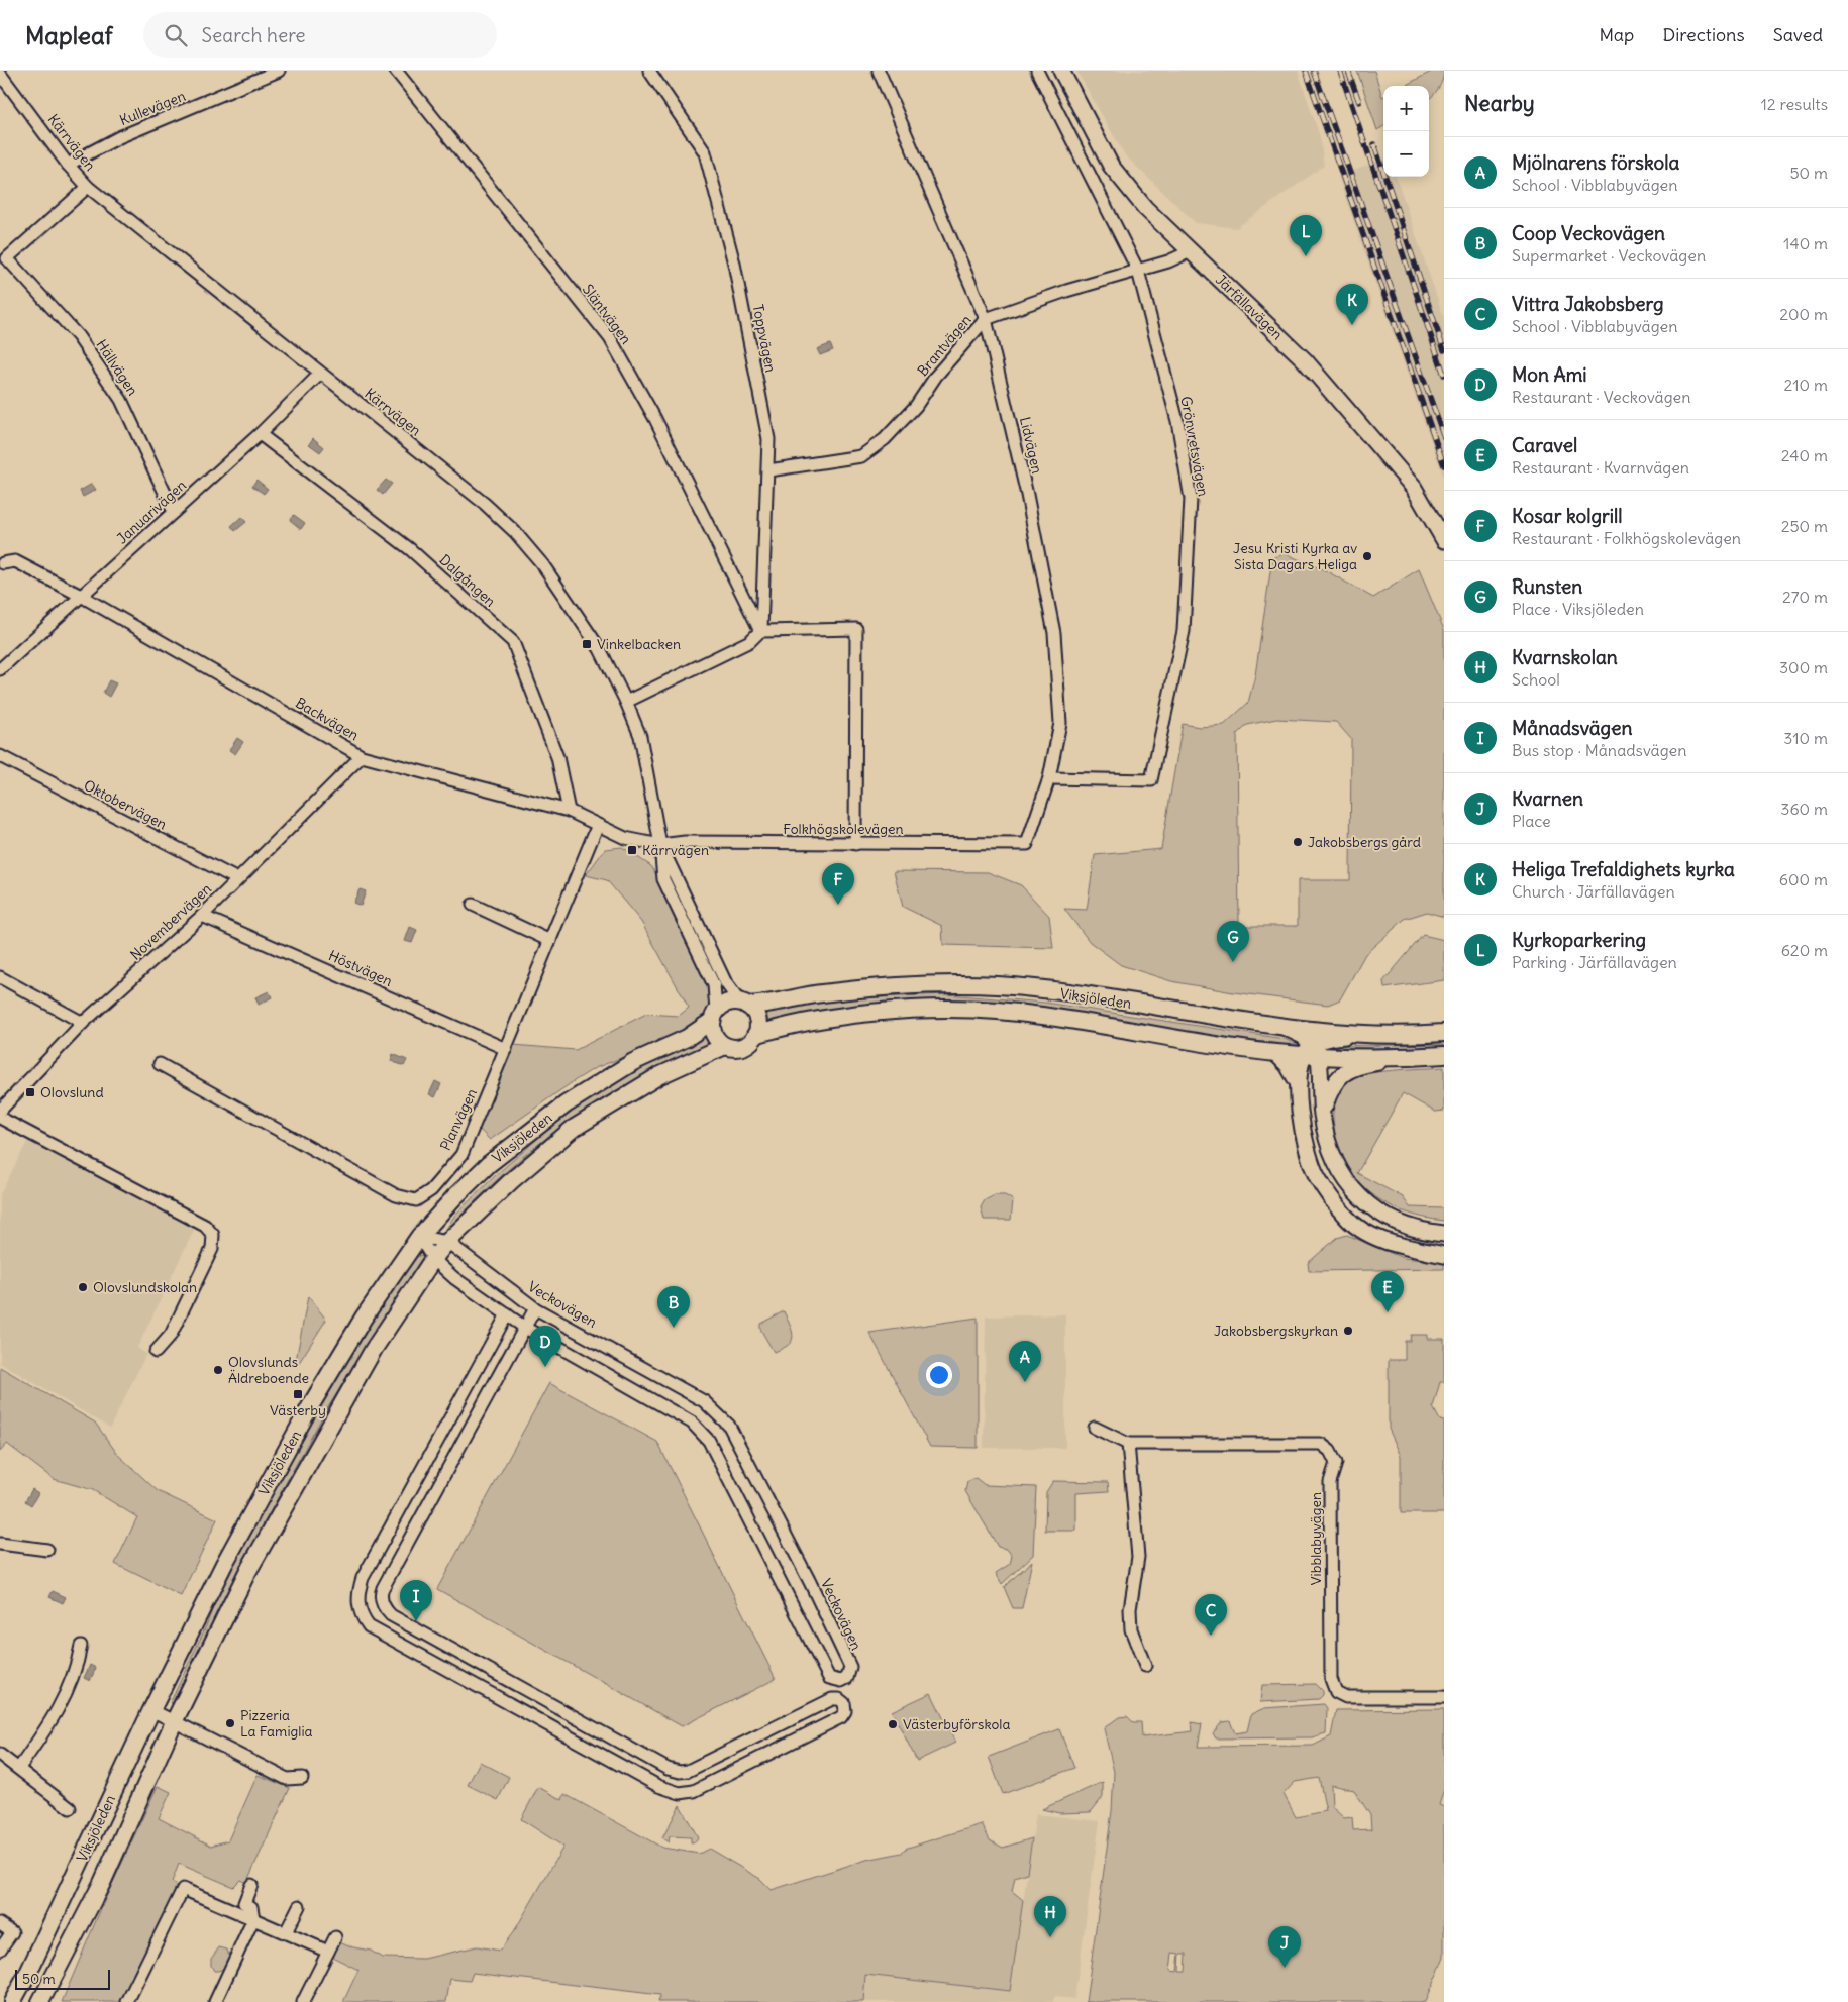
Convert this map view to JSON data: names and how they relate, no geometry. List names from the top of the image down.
{
  "streets": {
    "main road": ["Viksjöleden"],
    "street": [
      "Kullevägen",
      "Kärrvägen",
      "Järfällavägen",
      "Släntvägen",
      "Toppvägen",
      "Brantvägen",
      "Hällvägen",
      "Lidvägen",
      "Grönvretsvägen",
      "Januarivägen",
      "Dalgången",
      "Backvägen",
      "Oktobervägen",
      "Folkhögskolevägen",
      "Novembervägen",
      "Höstvägen",
      "Planvägen",
      "Veckovägen",
      "Vibblabyvägen"
    ]
  },
  "crossings": [
    ["Kullevägen", "Kärrvägen"],
    ["Kärrvägen", "Hällvägen"],
    ["Kärrvägen", "Januarivägen"],
    ["Kärrvägen", "Backvägen"],
    ["Kärrvägen", "Folkhögskolevägen"],
    ["Kärrvägen", "Viksjöleden"],
    ["Järfällavägen", "Brantvägen"],
    ["Släntvägen", "Toppvägen"],
    ["Toppvägen", "Brantvägen"],
    ["Brantvägen", "Lidvägen"],
    ["Brantvägen", "Grönvretsvägen"],
    ["Hällvägen", "Januarivägen"],
    ["Lidvägen", "Grönvretsvägen"],
    ["Lidvägen", "Folkhögskolevägen"],
    ["Januarivägen", "Dalgången"],
    ["Januarivägen", "Backvägen"],
    ["Dalgången", "Backvägen"],
    ["Backvägen", "Folkhögskolevägen"],
    ["Backvägen", "Novembervägen"],
    ["Backvägen", "Planvägen"],
    ["Oktobervägen", "Novembervägen"],
    ["Novembervägen", "Höstvägen"],
    ["Höstvägen", "Planvägen"],
    ["Viksjöleden", "Veckovägen"]
  ],
  "places": {
    "other": [
      "Jesu Kristi Kyrka av Sista Dagars Heliga",
      "Jakobsbergs gård",
      "Olovslundskolan",
      "Jakobsbergskyrkan",
      "Olovslunds Äldreboende",
      "Pizzeria La Famiglia",
      "Västerbyförskola"
    ],
    "transit": [
      "Vinkelbacken",
      "Kärrvägen",
      "Olovslund",
      "Västerby"
    ]
  },
  "scale_bar": "50 m",
  "page": {
    "header": "Mapleaf",
    "search": "Search here",
    "nav": ["Map", "Directions", "Saved"],
    "heading": ["Nearby", "12 results"],
    "map_buttons": ["+", "−"],
    "list": [
      {
        "mark": "A",
        "name": "Mjölnarens förskola",
        "note": "School · Vibblabyvägen",
        "value": "50 m"
      },
      {
        "mark": "B",
        "name": "Coop Veckovägen",
        "note": "Supermarket · Veckovägen",
        "value": "140 m"
      },
      {
        "mark": "C",
        "name": "Vittra Jakobsberg",
        "note": "School · Vibblabyvägen",
        "value": "200 m"
      },
      {
        "mark": "D",
        "name": "Mon Ami",
        "note": "Restaurant · Veckovägen",
        "value": "210 m"
      },
      {
        "mark": "E",
        "name": "Caravel",
        "note": "Restaurant · Kvarnvägen",
        "value": "240 m"
      },
      {
        "mark": "F",
        "name": "Kosar kolgrill",
        "note": "Restaurant · Folkhögskolevägen",
        "value": "250 m"
      },
      {
        "mark": "G",
        "name": "Runsten",
        "note": "Place · Viksjöleden",
        "value": "270 m"
      },
      {
        "mark": "H",
        "name": "Kvarnskolan",
        "note": "School",
        "value": "300 m"
      },
      {
        "mark": "I",
        "name": "Månadsvägen",
        "note": "Bus stop · Månadsvägen",
        "value": "310 m"
      },
      {
        "mark": "J",
        "name": "Kvarnen",
        "note": "Place",
        "value": "360 m"
      },
      {
        "mark": "K",
        "name": "Heliga Trefaldighets kyrka",
        "note": "Church · Järfällavägen",
        "value": "600 m"
      },
      {
        "mark": "L",
        "name": "Kyrkoparkering",
        "note": "Parking · Järfällavägen",
        "value": "620 m"
      }
    ],
    "pins": [
      "L",
      "K",
      "F",
      "G",
      "E",
      "B",
      "D",
      "A",
      "I",
      "C",
      "H",
      "J"
    ],
    "scale": "50 m"
  }
}
